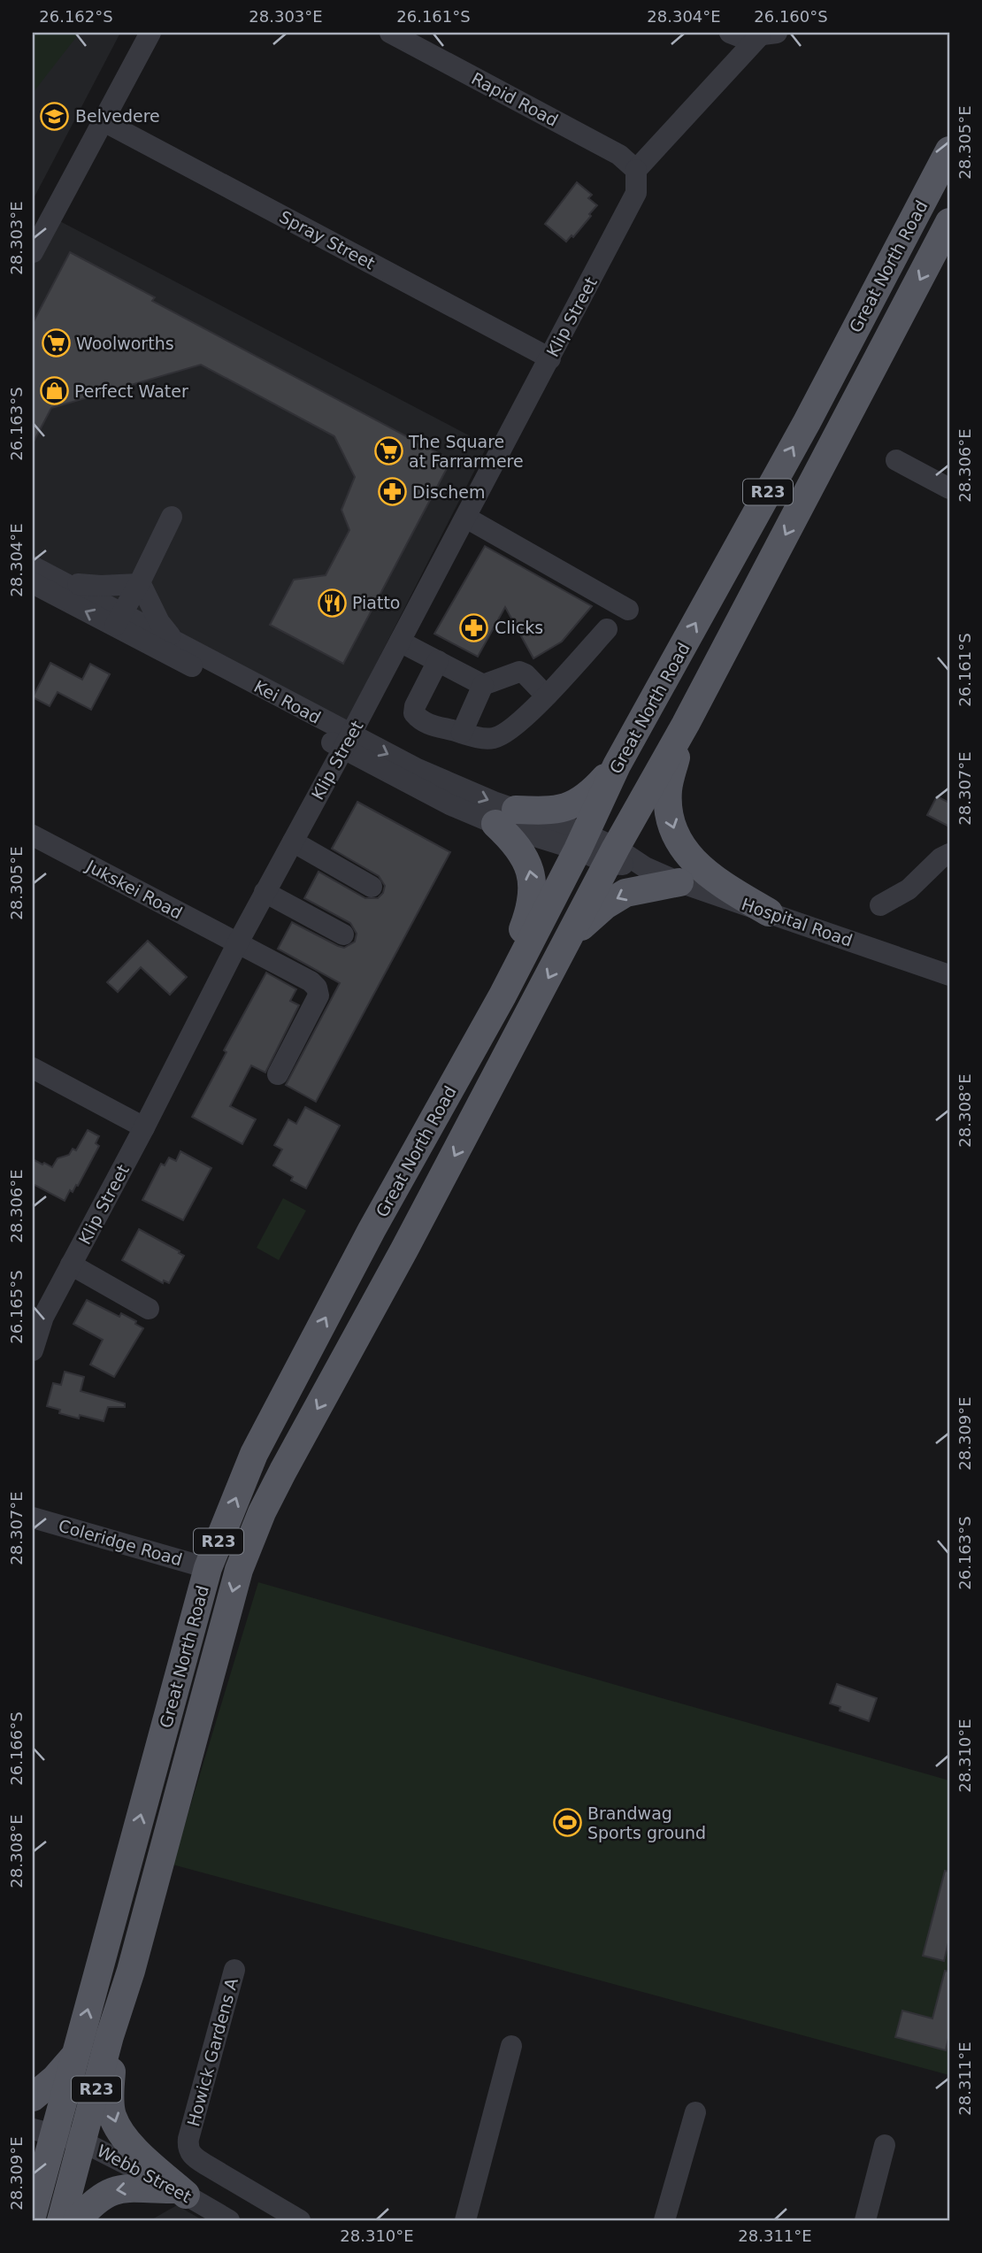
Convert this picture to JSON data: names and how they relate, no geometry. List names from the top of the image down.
{
  "streets": {
    "main road": ["Great North Road", "R23"],
    "street": [
      "Rapid Road",
      "Spray Street",
      "Klip Street",
      "Kei Road",
      "Jukskei Road",
      "Hospital Road",
      "Coleridge Road",
      "Howick Gardens A",
      "Webb Street"
    ]
  },
  "crossings": [
    ["Rapid Road", "Klip Street"],
    ["Spray Street", "Klip Street"],
    ["Great North Road", "Kei Road"],
    ["Great North Road", "Hospital Road"],
    ["Great North Road", "Coleridge Road"],
    ["Great North Road", "Webb Street"],
    ["Klip Street", "Kei Road"],
    ["Klip Street", "Jukskei Road"],
    ["Kei Road", "Hospital Road"]
  ],
  "places": {
    "school or university": ["Belvedere"],
    "supermarket": ["Woolworths", "The Square at Farrarmere"],
    "shop": ["Perfect Water"],
    "pharmacy": ["Dischem", "Clicks"],
    "restaurant": ["Piatto"],
    "sports": ["Brandwag Sports ground"]
  },
  "coordinates": [
    "26.162°S",
    "28.303°E",
    "26.161°S",
    "28.304°E",
    "26.160°S",
    "28.305°E",
    "26.163°S",
    "28.306°E",
    "28.307°E",
    "28.308°E",
    "26.165°S",
    "28.309°E",
    "26.166°S",
    "28.310°E",
    "28.311°E"
  ]
}
